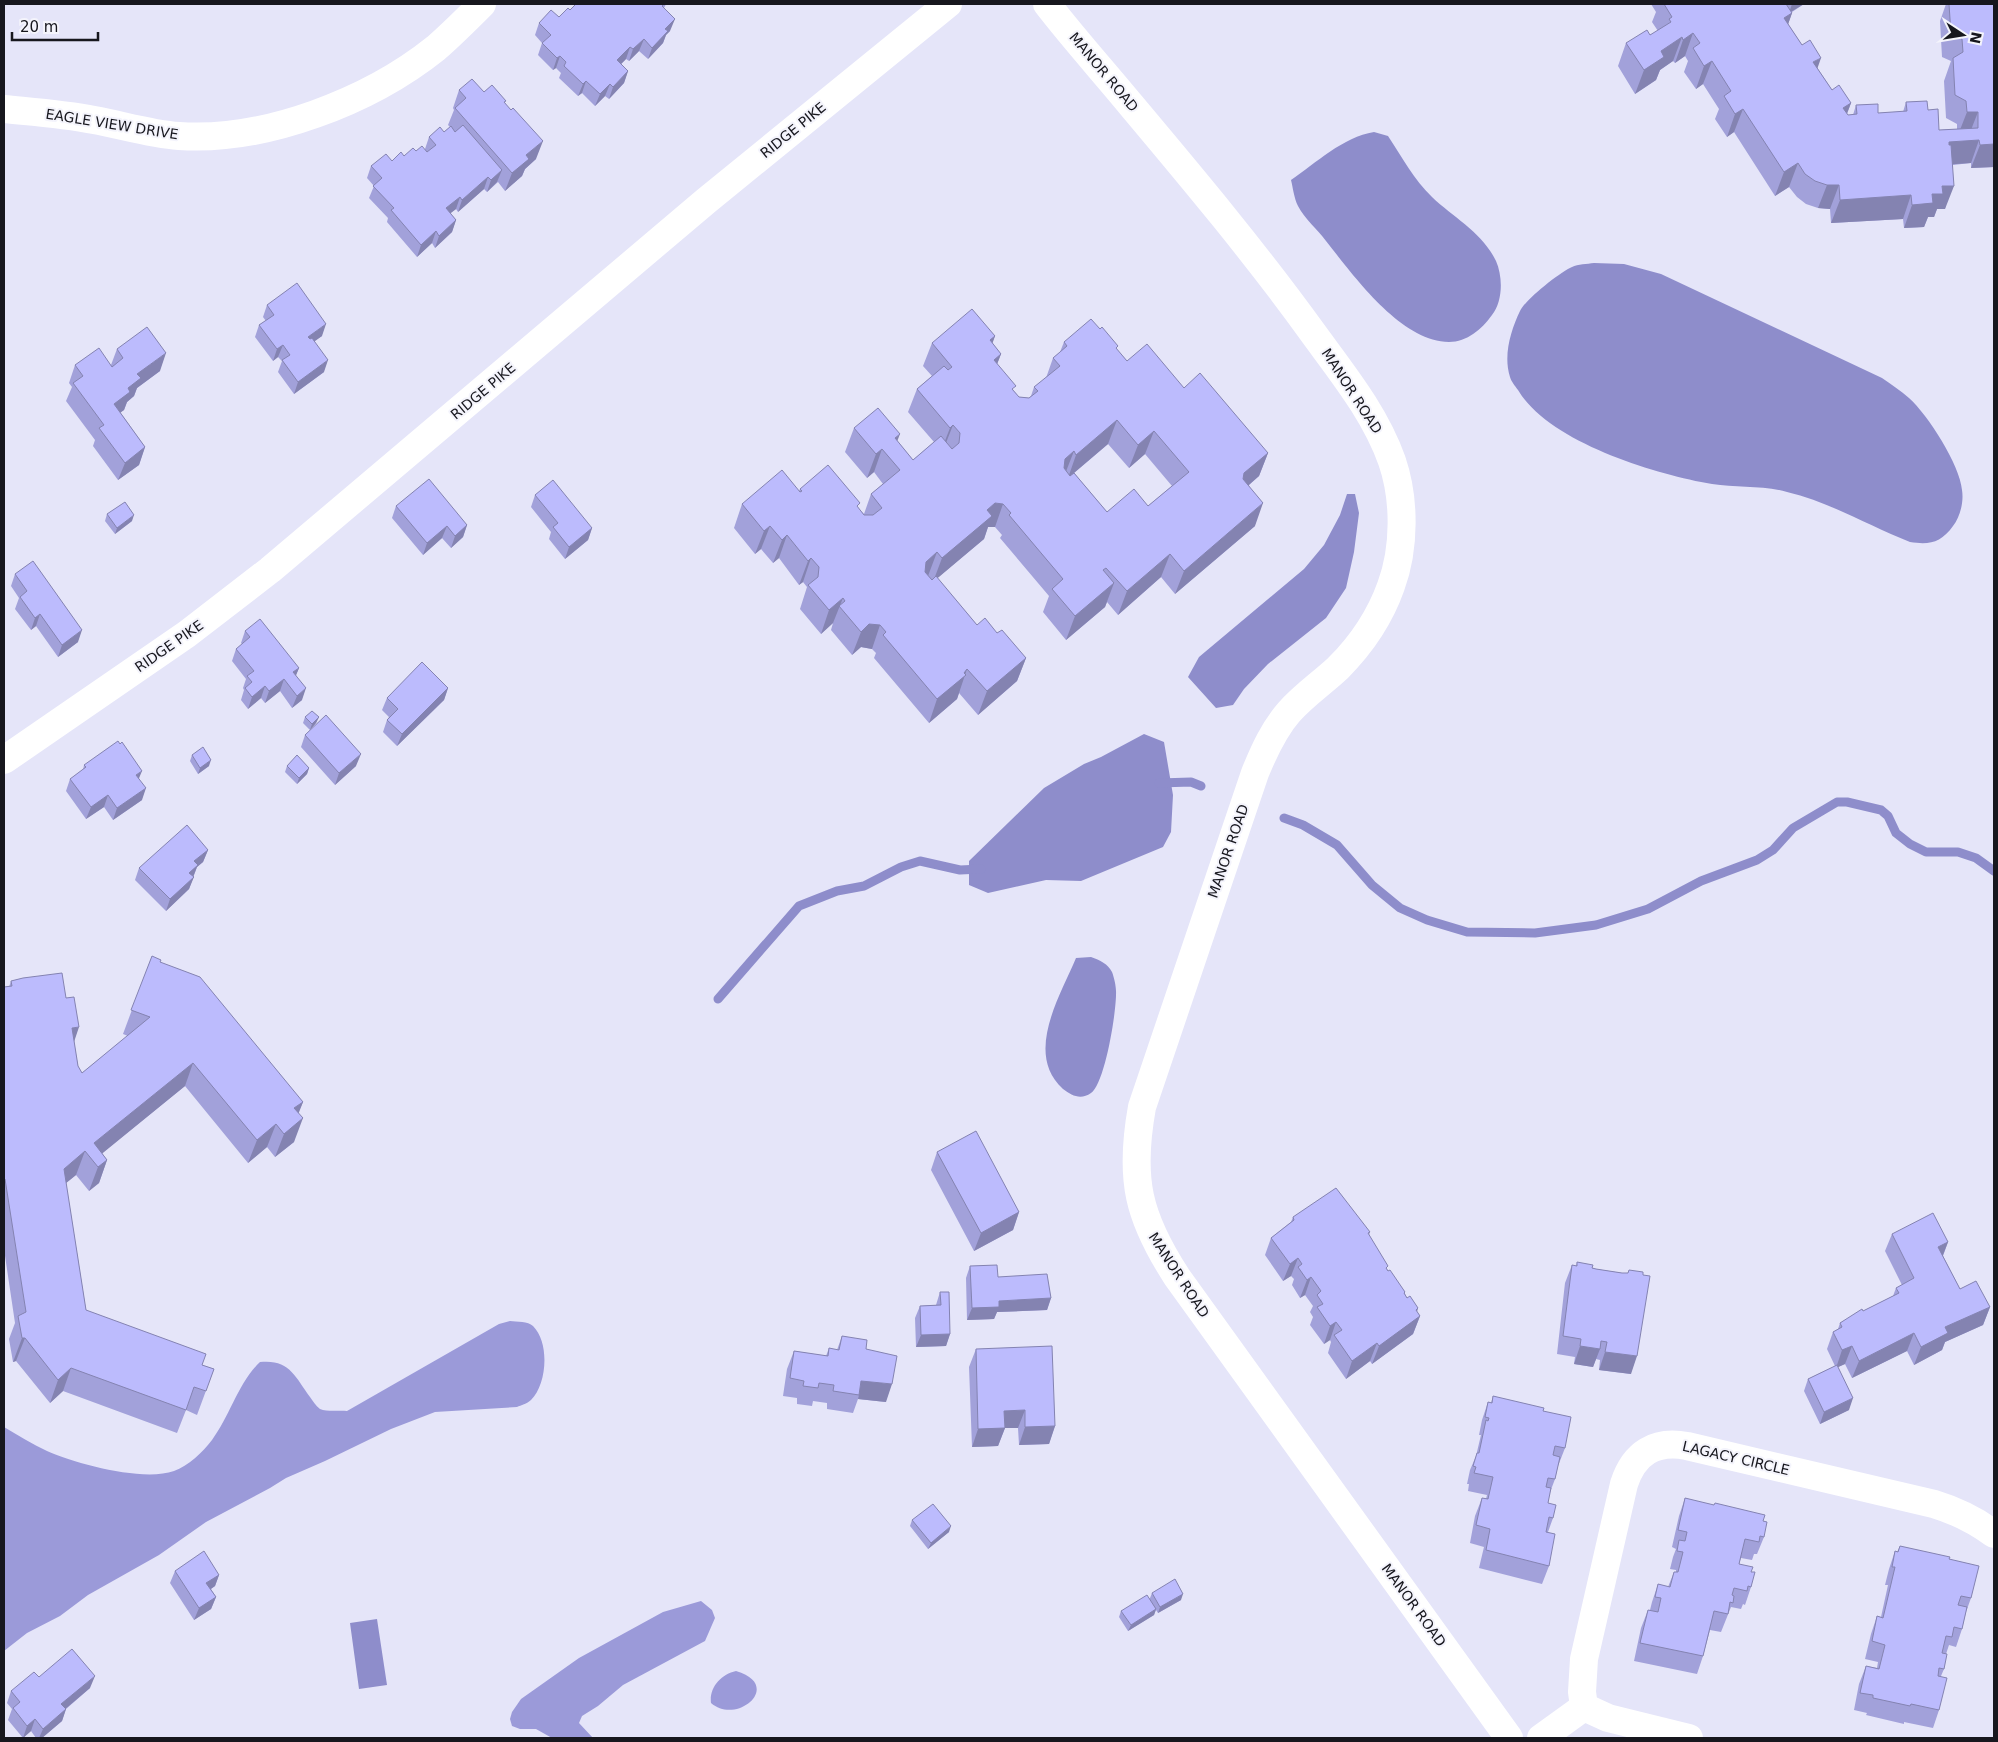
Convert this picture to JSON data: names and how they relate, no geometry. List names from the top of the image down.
{
  "streets": {
    "street": [
      "MANOR ROAD",
      "EAGLE VIEW DRIVE",
      "RIDGE PIKE",
      "LAGACY CIRCLE"
    ]
  },
  "scale_bar": "20 m",
  "north": "right"
}
